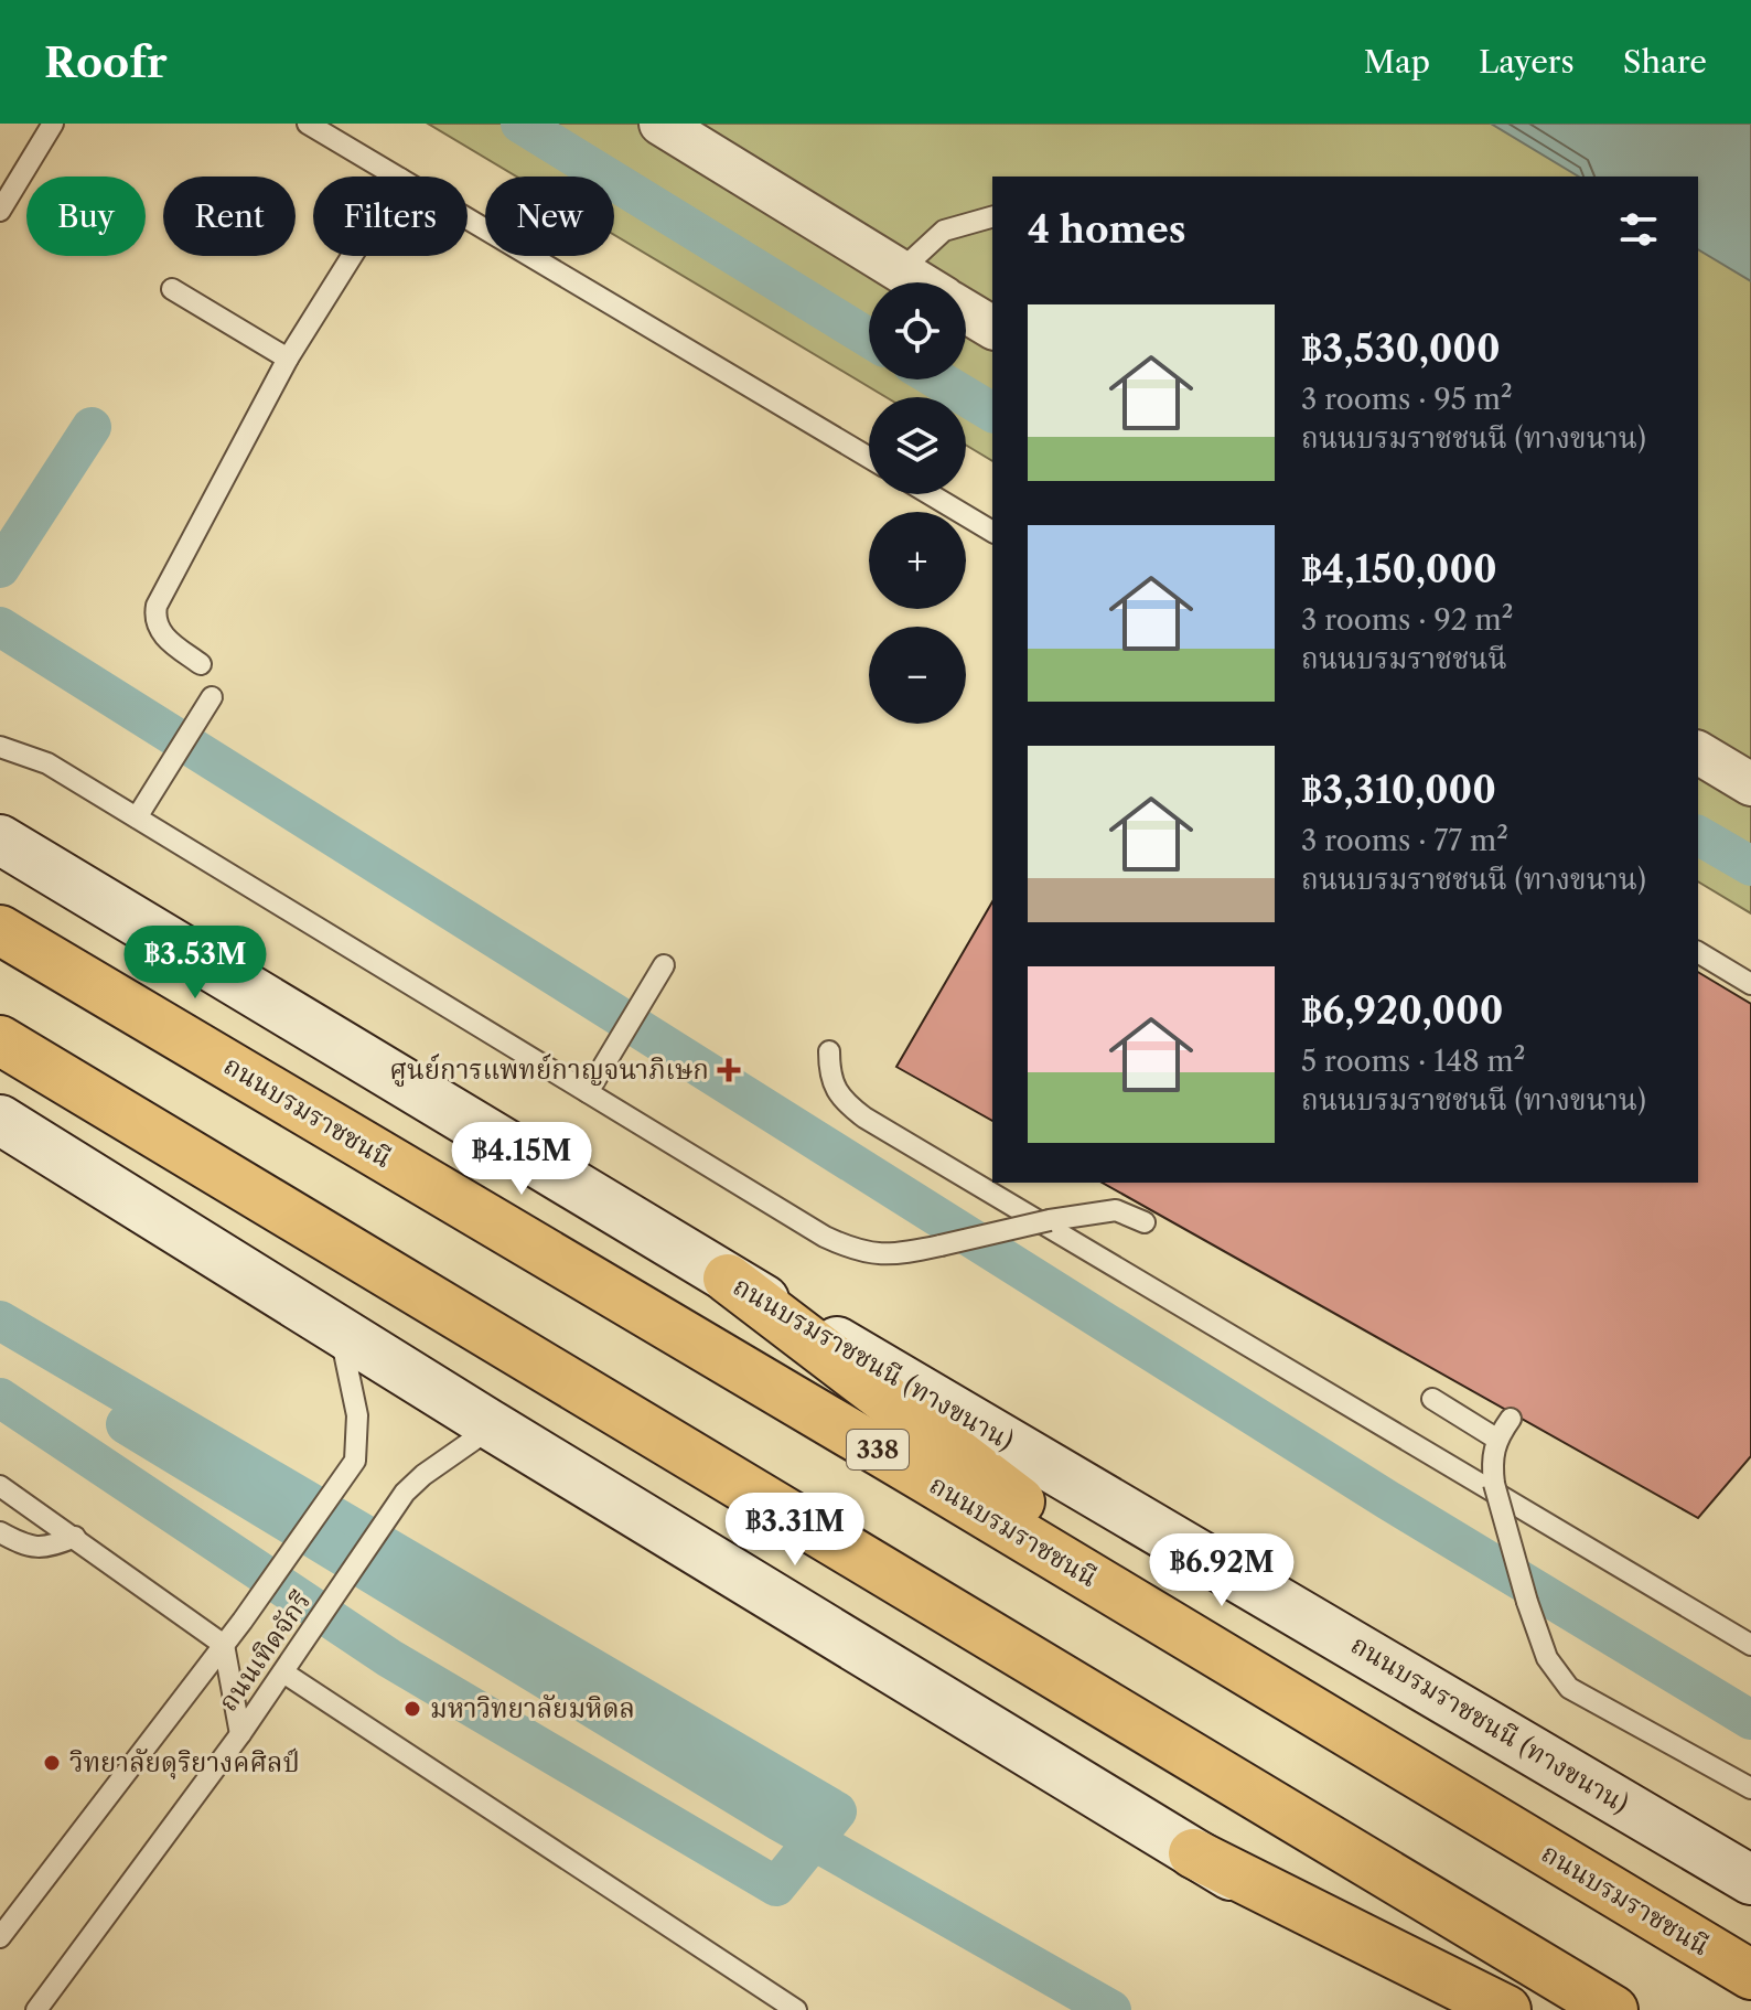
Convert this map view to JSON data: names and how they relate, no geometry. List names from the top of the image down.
{
  "streets": {
    "highway": ["ถนนบรมราชชนนี", "338"],
    "main road": ["ถนนบรมราชชนนี (ทางขนาน)"],
    "lane": ["ถนนเทิดจักรี"]
  },
  "places": {
    "health": ["ศูนย์การแพทย์กาญจนาภิเษก"],
    "other": ["มหาวิทยาลัยมหิดล", "วิทยาลัยดุริยางคศิลป์"]
  },
  "page": {
    "header": "Roofr",
    "nav": ["Map", "Layers", "Share"],
    "chip": [
      "Buy",
      "Rent",
      "Filters",
      "New"
    ],
    "heading": "4 homes",
    "map_buttons": ["+", "−"],
    "list": [
      {
        "name": "฿3,530,000",
        "note": "3 rooms · 95 m² · ถนนบรมราชชนนี (ทางขนาน)"
      },
      {
        "name": "฿4,150,000",
        "note": "3 rooms · 92 m² · ถนนบรมราชชนนี"
      },
      {
        "name": "฿3,310,000",
        "note": "3 rooms · 77 m² · ถนนบรมราชชนนี (ทางขนาน)"
      },
      {
        "name": "฿6,920,000",
        "note": "5 rooms · 148 m² · ถนนบรมราชชนนี (ทางขนาน)"
      }
    ],
    "price": [
      "฿3.53M",
      "฿4.15M",
      "฿3.31M",
      "฿6.92M"
    ]
  }
}
